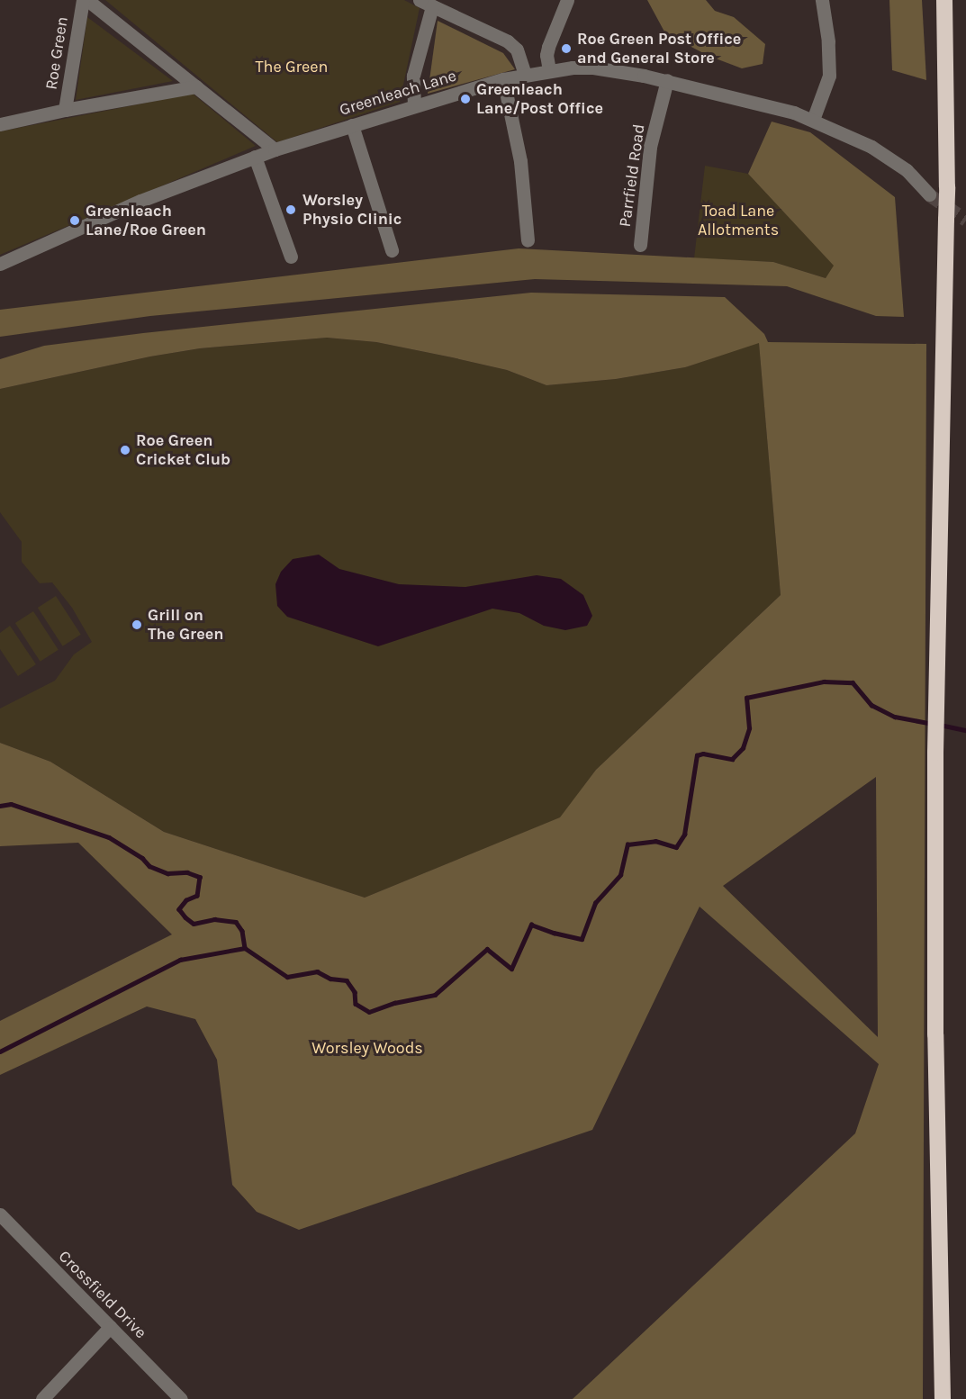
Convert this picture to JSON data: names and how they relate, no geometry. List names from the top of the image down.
{
  "streets": {
    "street": [
      "Roe Green",
      "Greenleach Lane",
      "Parrfield Road",
      "Crossfield Drive"
    ]
  },
  "crossings": [
    ["Greenleach Lane", "Parrfield Road"]
  ],
  "parks": ["The Green", "Toad Lane Allotments", "Worsley Woods"],
  "places": [
    "Roe Green Post Office and General Store",
    "Greenleach Lane/Post Office",
    "Worsley Physio Clinic",
    "Greenleach Lane/Roe Green",
    "Roe Green Cricket Club",
    "Grill on The Green"
  ]
}
